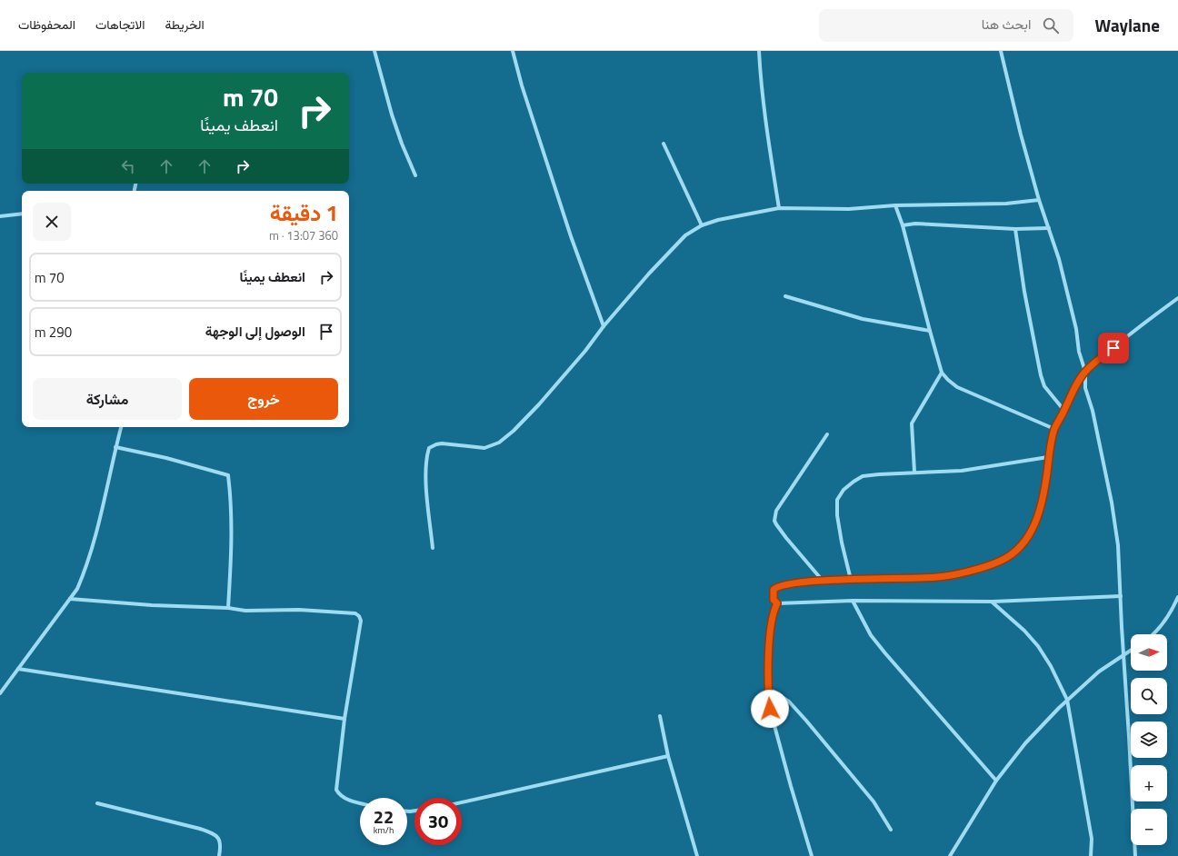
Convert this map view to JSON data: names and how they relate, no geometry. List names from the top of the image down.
{
  "north": "right",
  "page": {
    "header": "Waylane",
    "search": "ابحث هنا",
    "nav": ["الخريطة", "الاتجاهات", "المحفوظات"],
    "turn": ["70 m", "انعطف يمينًا"],
    "heading": ["1 دقيقة", "360 m · 13:07"],
    "list": [
      {
        "name": "انعطف يمينًا",
        "value": "70 m"
      },
      {
        "name": "الوصول إلى الوجهة",
        "value": "290 m"
      }
    ],
    "buttons": ["خروج", "مشاركة"],
    "map_buttons": ["+", "−"],
    "speed": "22 km/h",
    "limit": "30"
  }
}
